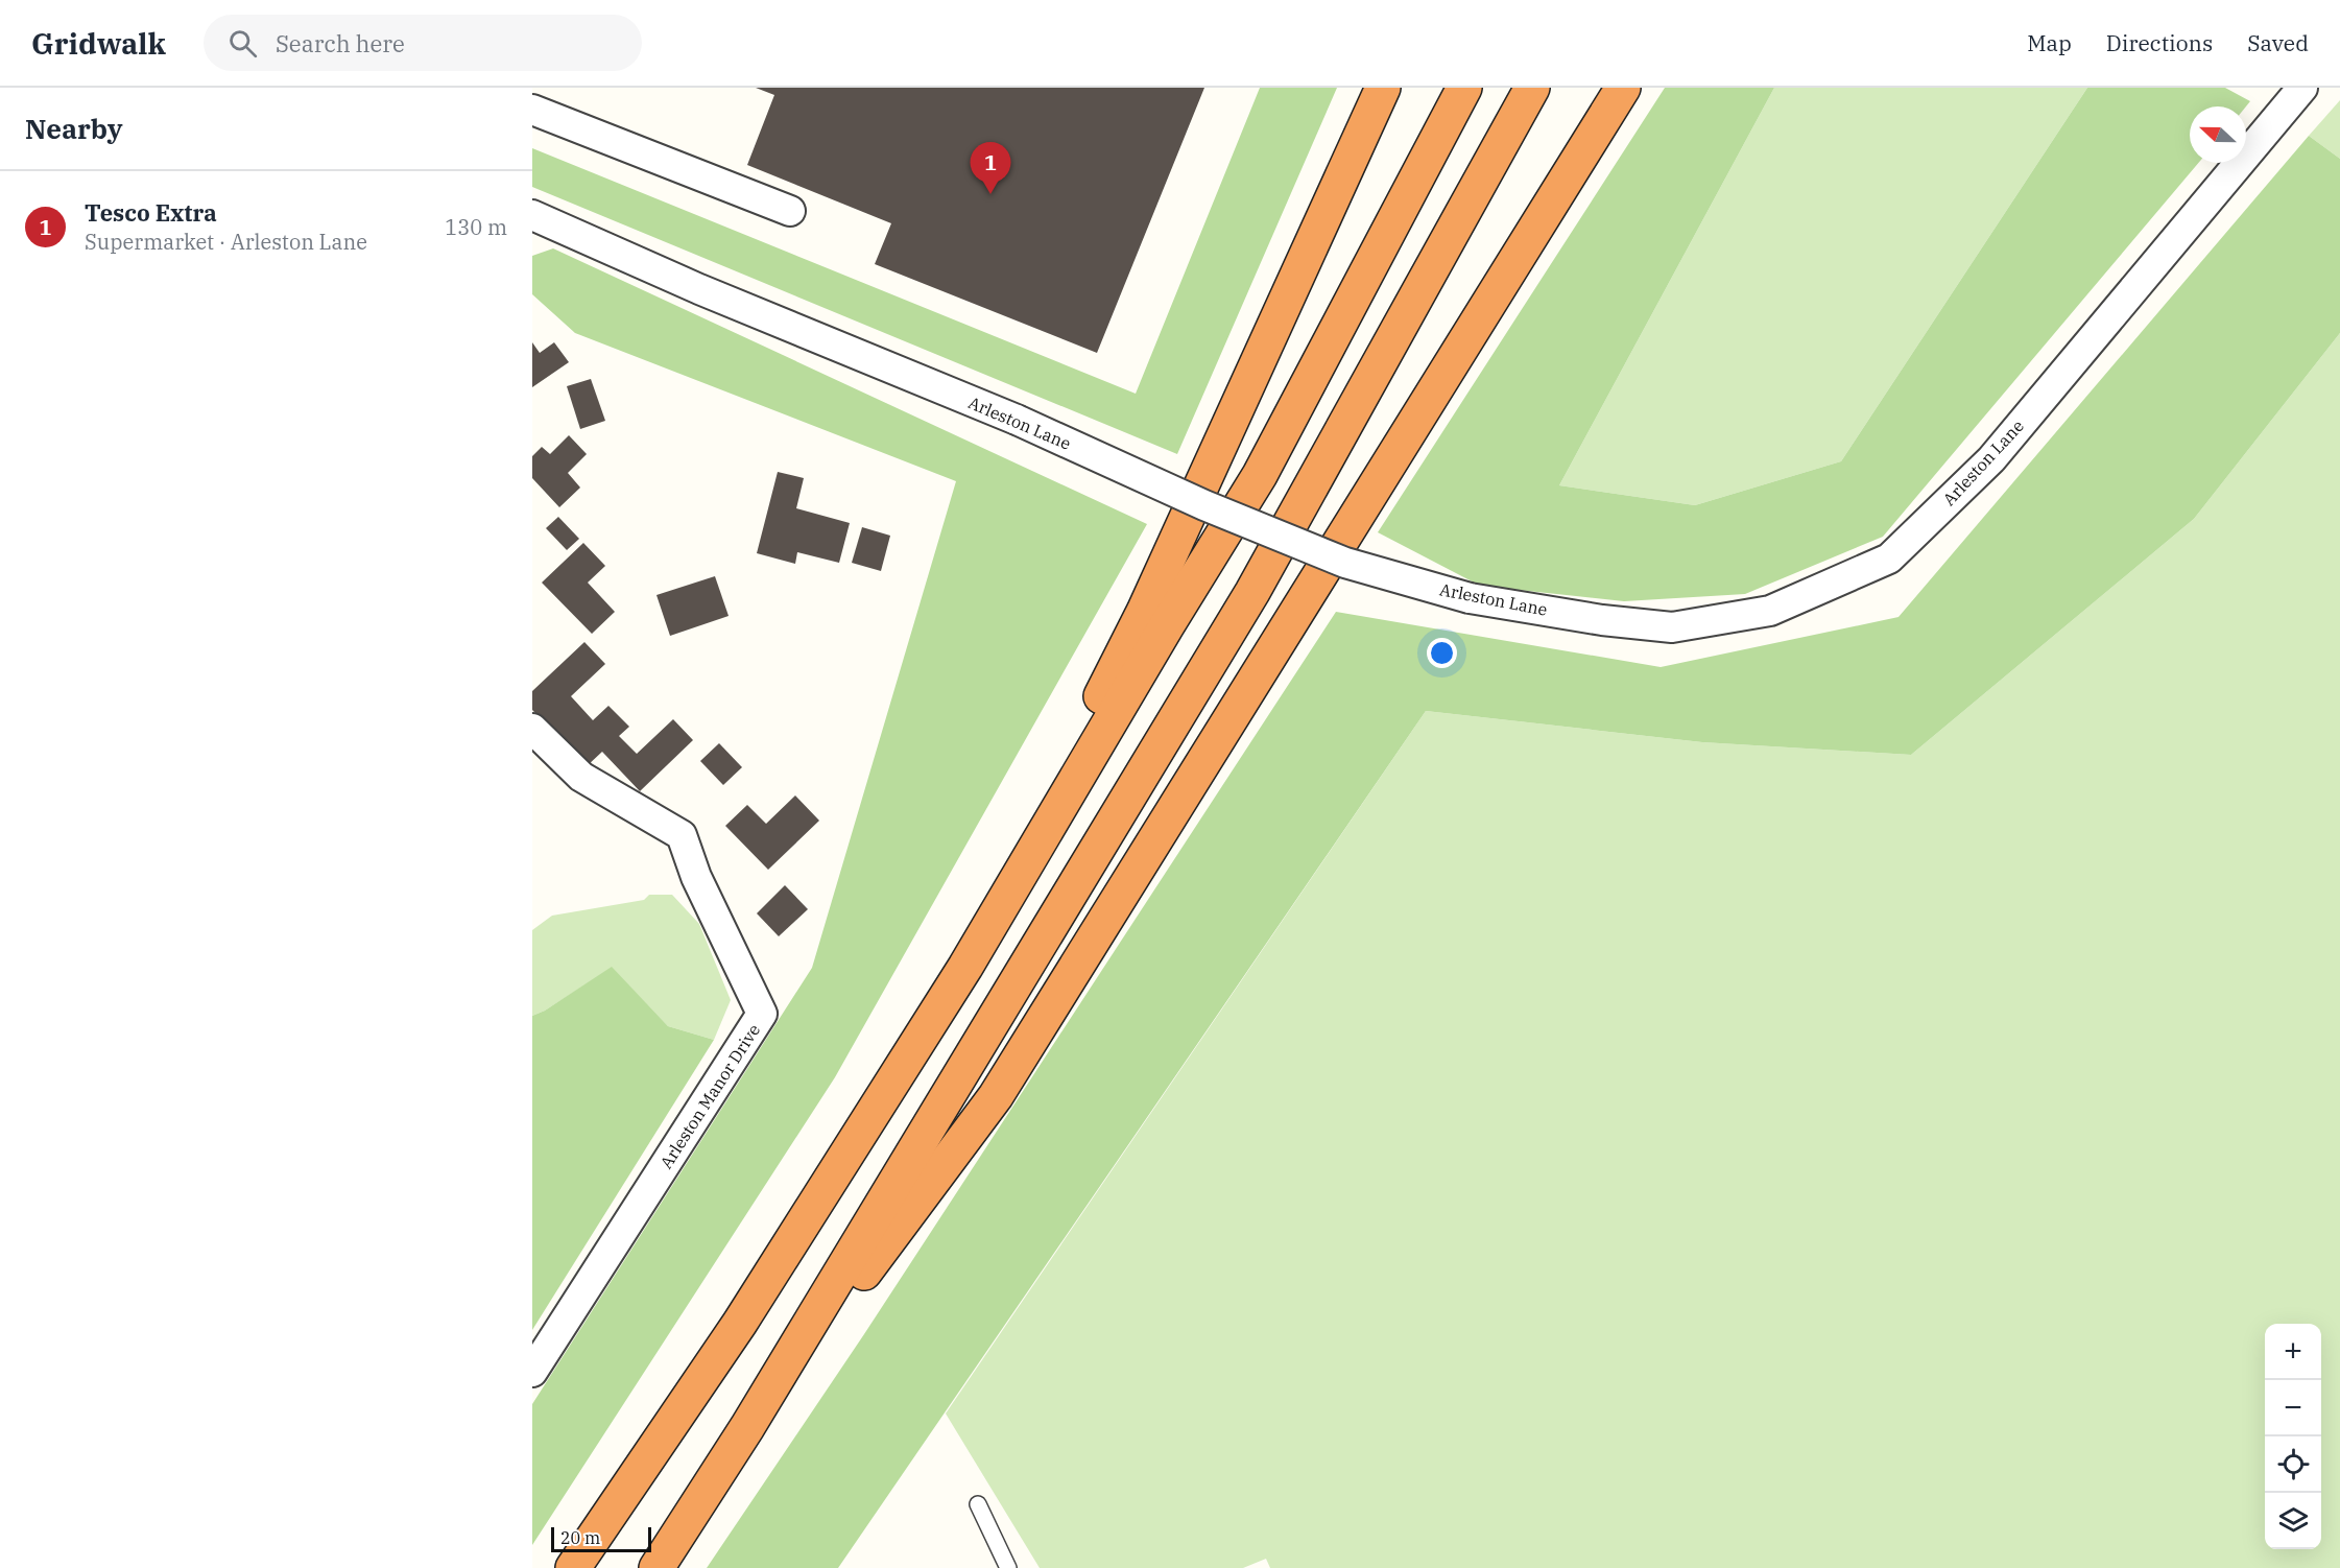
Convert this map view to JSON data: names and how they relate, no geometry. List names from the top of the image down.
{
  "streets": {
    "street": ["Arleston Lane", "Arleston Manor Drive"]
  },
  "scale_bar": "20 m",
  "north": "left",
  "page": {
    "header": "Gridwalk",
    "search": "Search here",
    "nav": ["Map", "Directions", "Saved"],
    "heading": "Nearby",
    "pins": "1",
    "list": [
      {
        "mark": "1",
        "name": "Tesco Extra",
        "note": "Supermarket · Arleston Lane",
        "value": "130 m"
      }
    ],
    "map_buttons": ["+", "−"],
    "scale": "20 m"
  }
}
